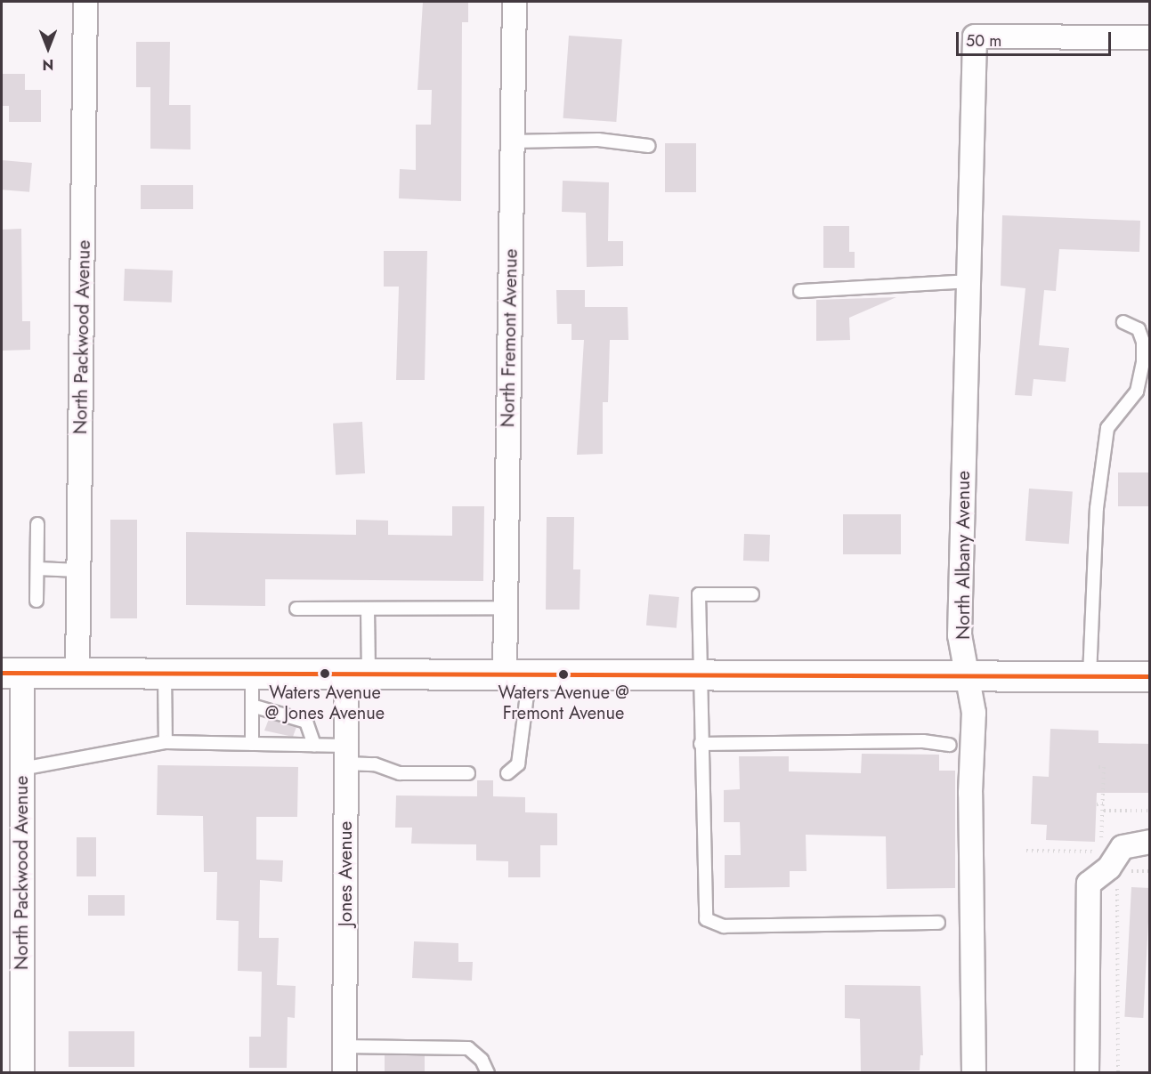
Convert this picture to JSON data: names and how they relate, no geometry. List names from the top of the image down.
{
  "streets": {
    "street": [
      "North Packwood Avenue",
      "North Fremont Avenue",
      "North Albany Avenue",
      "Jones Avenue"
    ]
  },
  "places": ["Waters Avenue @ Jones Avenue", "Waters Avenue @ Fremont Avenue"],
  "scale_bar": "50 m",
  "north": "bottom"
}
